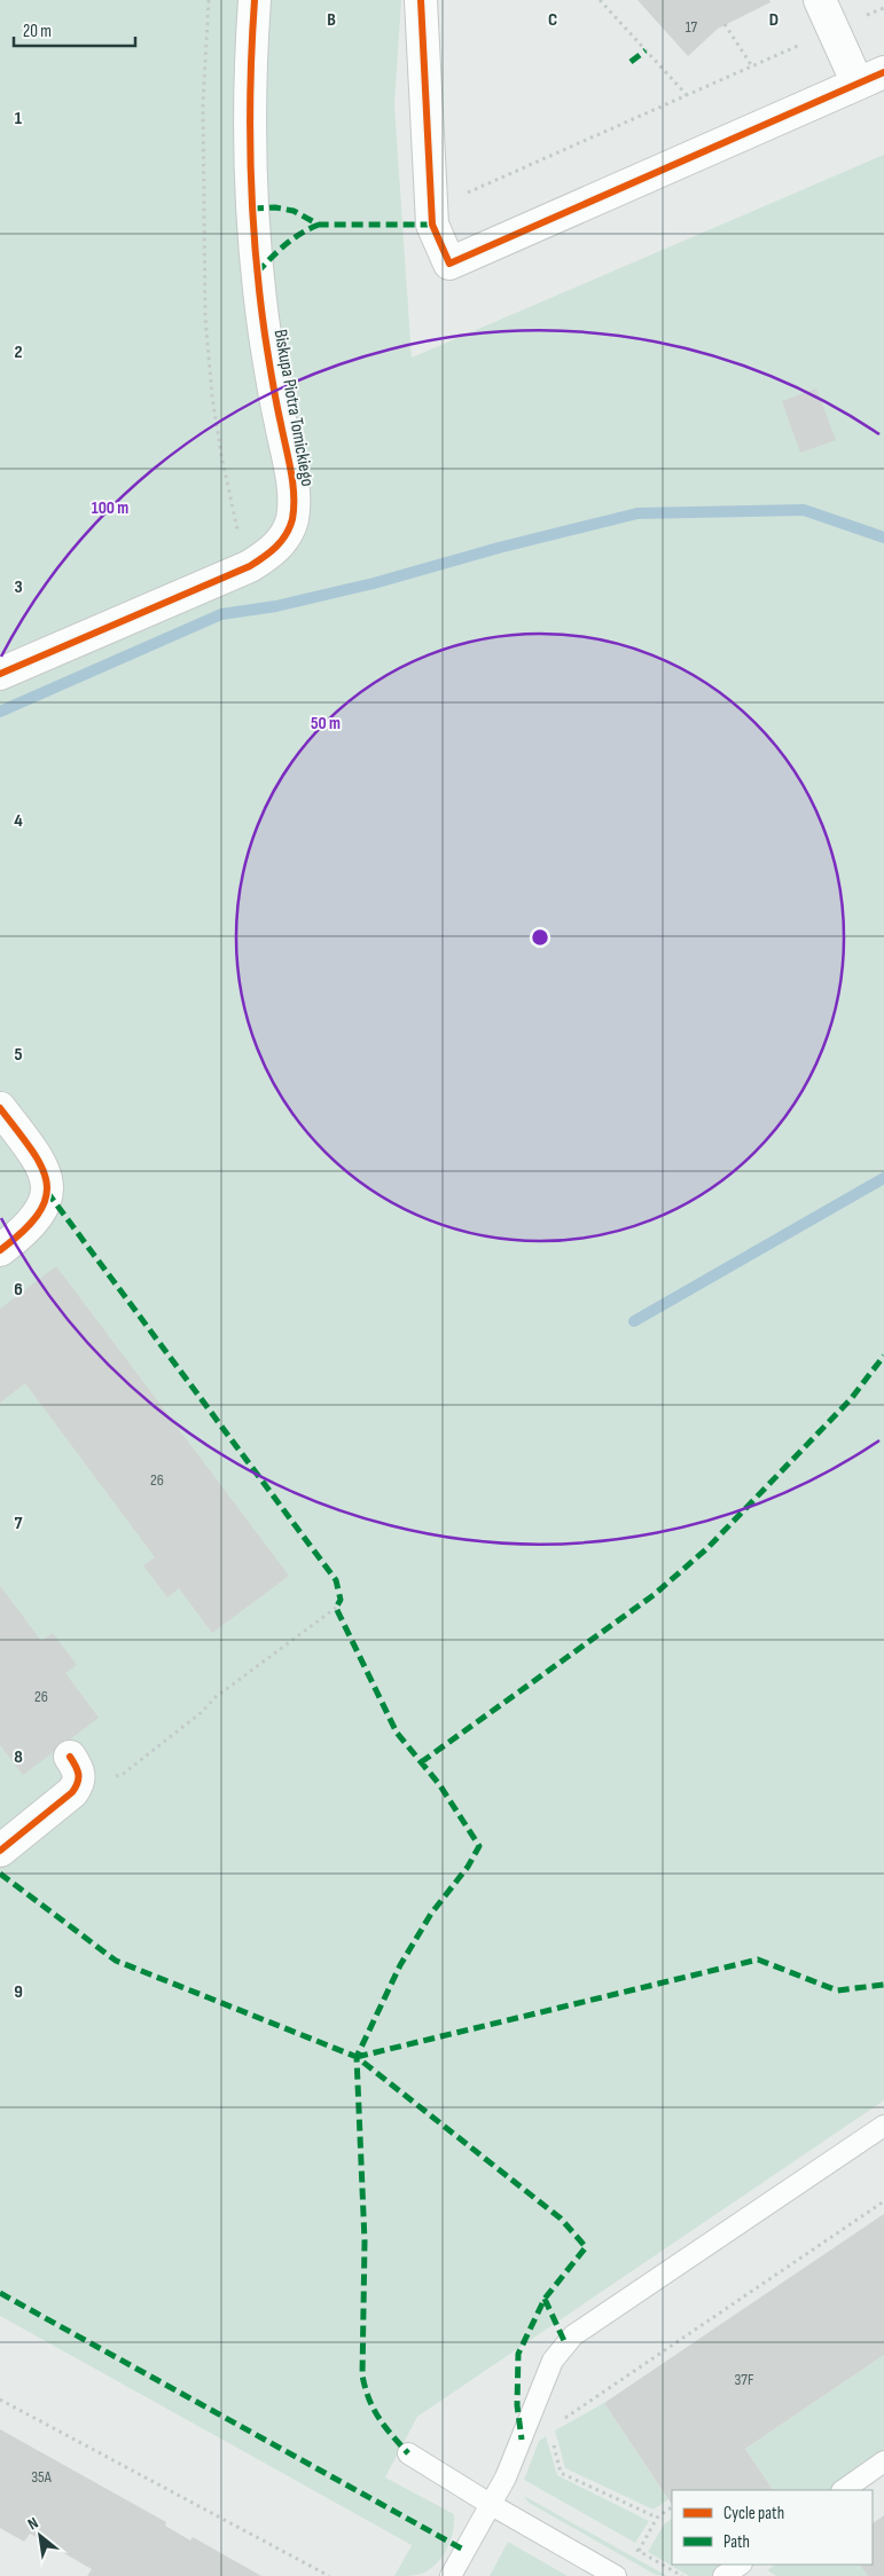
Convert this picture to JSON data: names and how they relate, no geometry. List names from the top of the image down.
{
  "streets": {
    "street": ["Biskupa Piotra Tomickiego"]
  },
  "house_numbers": [
    "17",
    "26",
    "26",
    "37F",
    "35A"
  ],
  "legend": ["Cycle path", "Path"],
  "scale_bar": "20 m",
  "north": "top left",
  "grid": {
    "columns": ["B", "C", "D"],
    "rows": [
      "1",
      "2",
      "3",
      "4",
      "5",
      "6",
      "7",
      "8",
      "9"
    ]
  },
  "rings": ["100 m", "50 m"]
}
